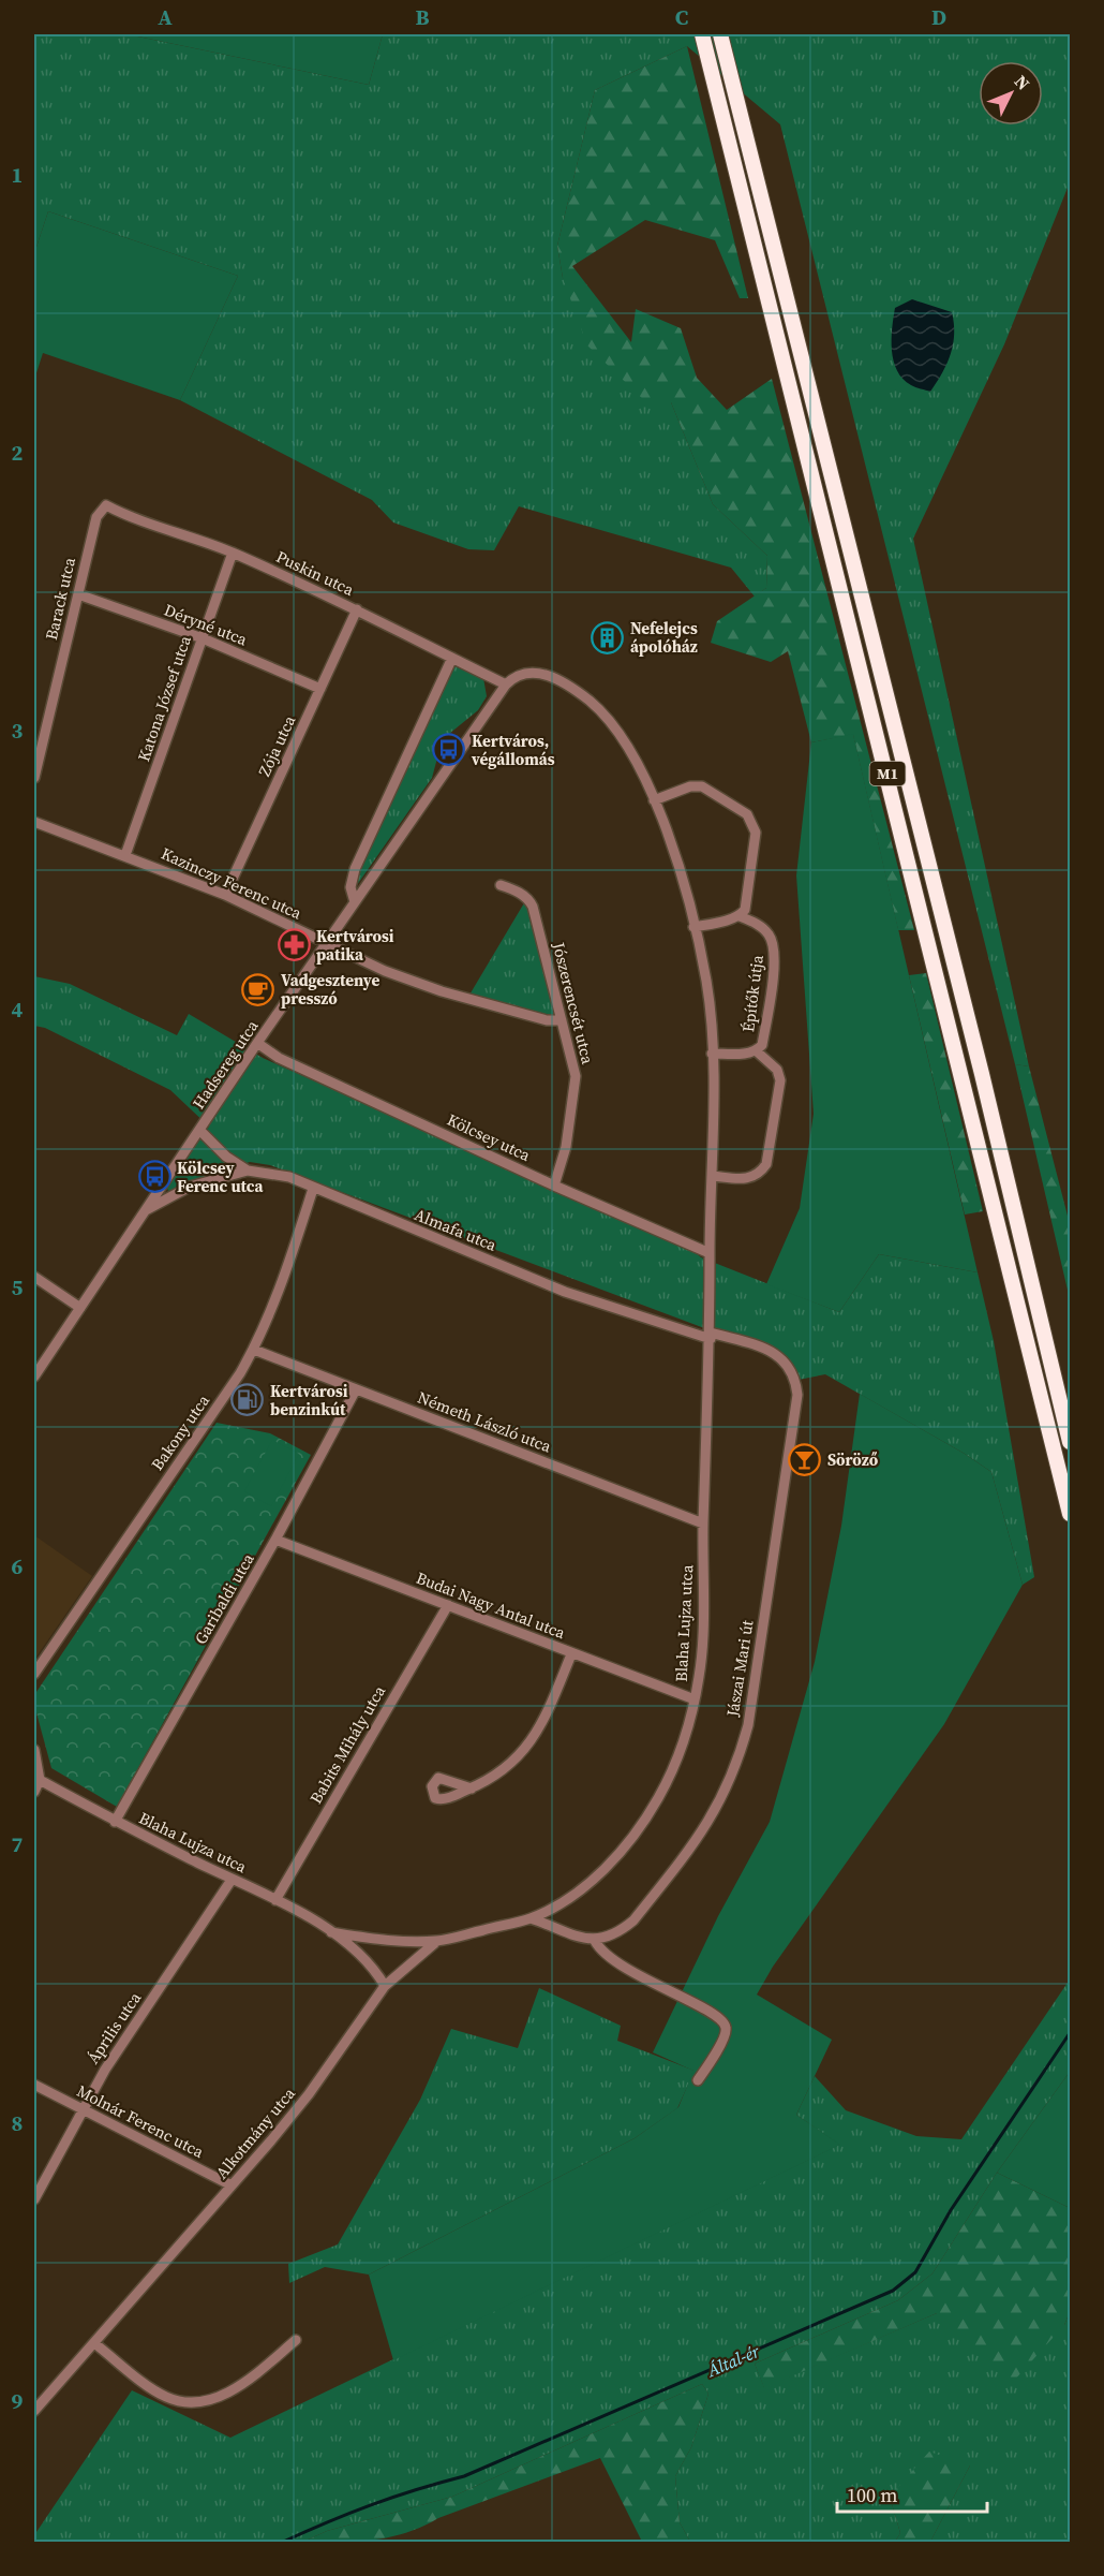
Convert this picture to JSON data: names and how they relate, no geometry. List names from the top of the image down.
{
  "streets": {
    "highway": ["M1"],
    "street": [
      "Puskin utca",
      "Barack utca",
      "Déryné utca",
      "Katona József utca",
      "Zója utca",
      "Kazinczy Ferenc utca",
      "Építők útja",
      "Jószerencsét utca",
      "Hadsereg utca",
      "Kölcsey utca",
      "Almafa utca",
      "Németh László utca",
      "Bakony utca",
      "Garibaldi utca",
      "Budai Nagy Antal utca",
      "Blaha Lujza utca",
      "Jászai Mari út",
      "Babits Mihály utca",
      "Április utca",
      "Molnár Ferenc utca",
      "Alkotmány utca"
    ]
  },
  "crossings": [
    ["Puskin utca", "Barack utca"],
    ["Puskin utca", "Katona József utca"],
    ["Puskin utca", "Zója utca"],
    ["Puskin utca", "Hadsereg utca"],
    ["Barack utca", "Déryné utca"],
    ["Déryné utca", "Katona József utca"],
    ["Déryné utca", "Zója utca"],
    ["Katona József utca", "Kazinczy Ferenc utca"],
    ["Zója utca", "Kazinczy Ferenc utca"],
    ["Kazinczy Ferenc utca", "Jószerencsét utca"],
    ["Kazinczy Ferenc utca", "Hadsereg utca"],
    ["Jószerencsét utca", "Kölcsey utca"],
    ["Hadsereg utca", "Kölcsey utca"],
    ["Hadsereg utca", "Almafa utca"],
    ["Almafa utca", "Bakony utca"],
    ["Almafa utca", "Blaha Lujza utca"],
    ["Almafa utca", "Jászai Mari út"],
    ["Németh László utca", "Bakony utca"],
    ["Németh László utca", "Garibaldi utca"],
    ["Németh László utca", "Blaha Lujza utca"],
    ["Garibaldi utca", "Budai Nagy Antal utca"],
    ["Garibaldi utca", "Blaha Lujza utca"],
    ["Budai Nagy Antal utca", "Blaha Lujza utca"],
    ["Budai Nagy Antal utca", "Babits Mihály utca"],
    ["Blaha Lujza utca", "Jászai Mari út"],
    ["Blaha Lujza utca", "Babits Mihály utca"],
    ["Blaha Lujza utca", "Április utca"],
    ["Blaha Lujza utca", "Alkotmány utca"],
    ["Április utca", "Molnár Ferenc utca"],
    ["Molnár Ferenc utca", "Alkotmány utca"]
  ],
  "water": ["Által-ér"],
  "places": {
    "building": ["Nefelejcs ápolóház"],
    "bus stop": ["Kertváros, végállomás", "Kölcsey Ferenc utca"],
    "pharmacy": ["Kertvárosi patika"],
    "cafe": ["Vadgesztenye presszó"],
    "fuel station": ["Kertvárosi benzinkút"],
    "bar": ["Söröző"]
  },
  "scale_bar": "100 m",
  "north": "top right",
  "grid": {
    "columns": [
      "A",
      "B",
      "C",
      "D"
    ],
    "rows": [
      "1",
      "2",
      "3",
      "4",
      "5",
      "6",
      "7",
      "8",
      "9"
    ]
  }
}
